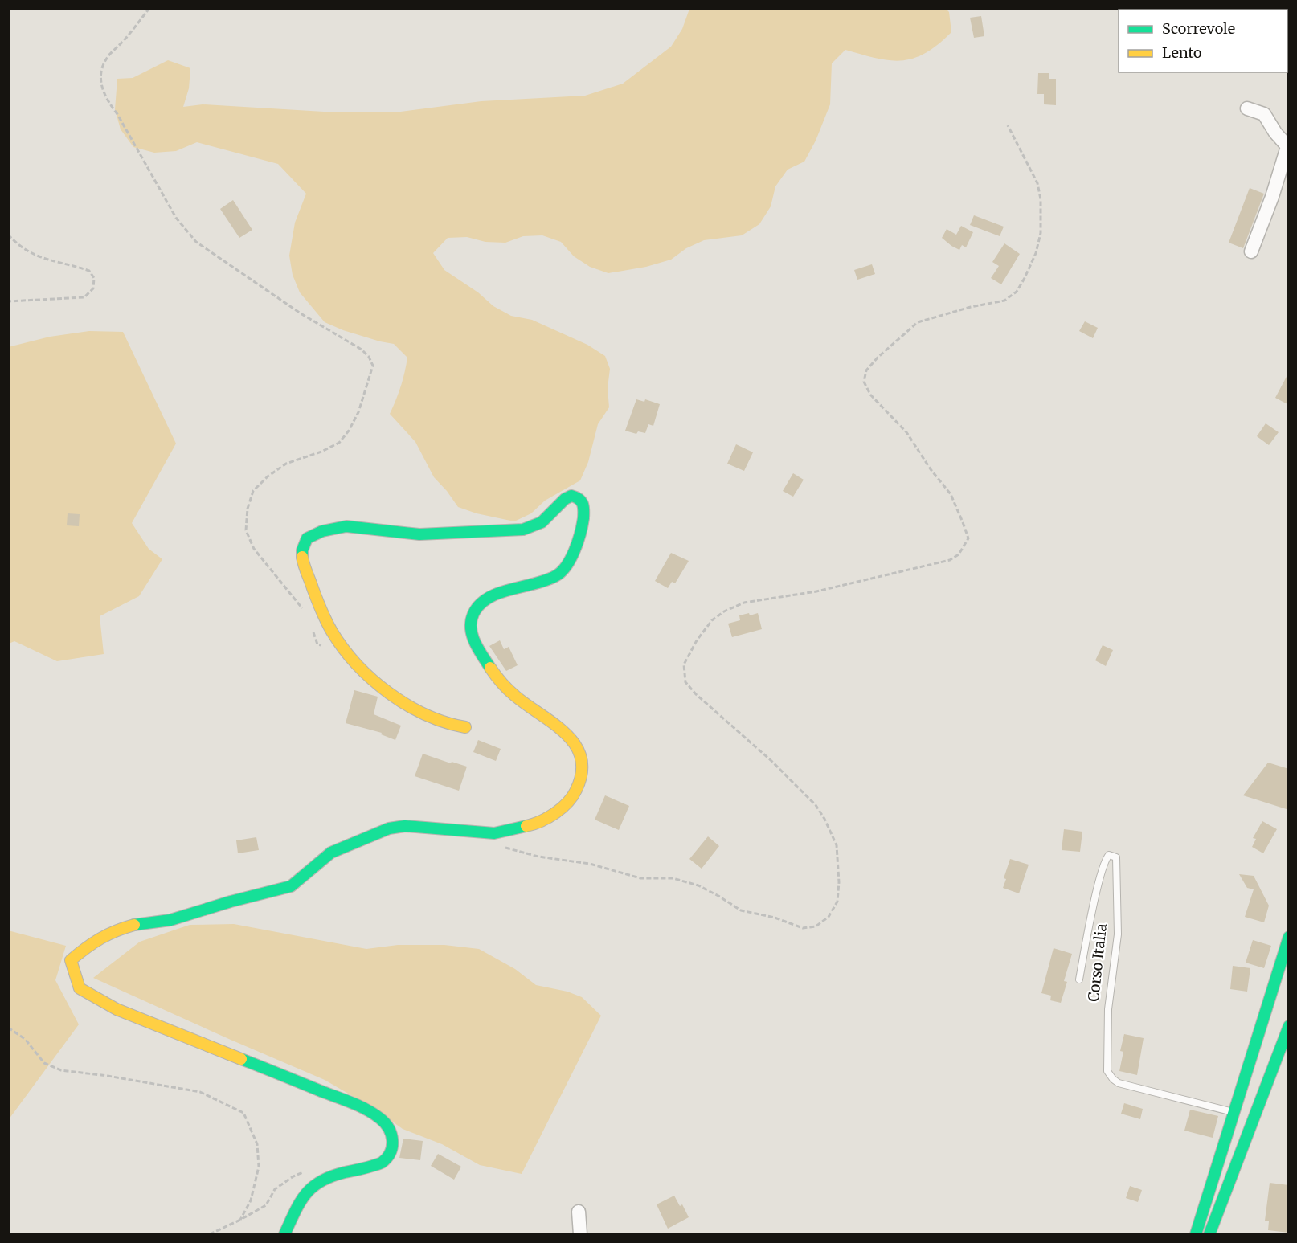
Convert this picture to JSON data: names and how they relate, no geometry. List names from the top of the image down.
{
  "streets": {
    "lane": ["Corso Italia"]
  },
  "legend": ["Scorrevole", "Lento"]
}
